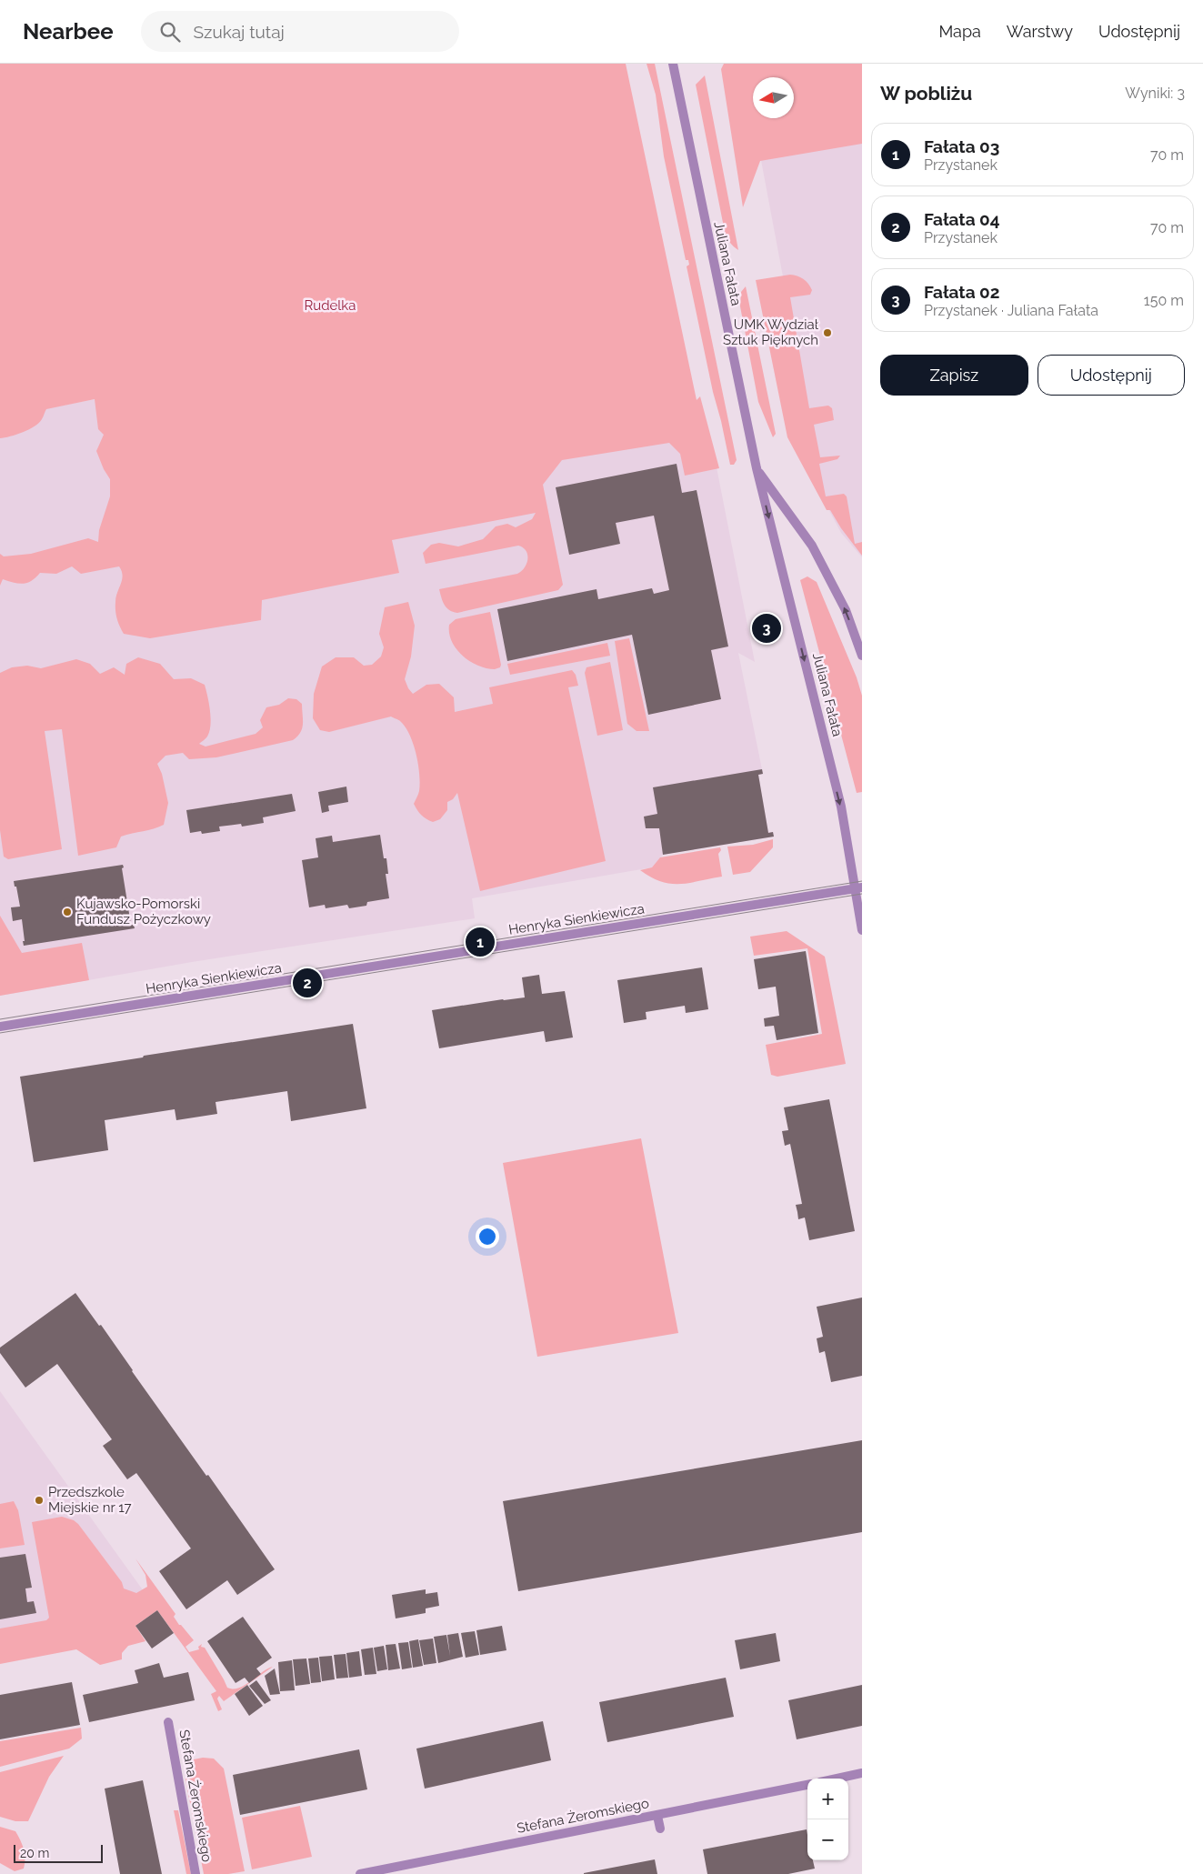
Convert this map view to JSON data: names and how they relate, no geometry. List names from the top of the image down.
{
  "streets": {
    "street": ["Juliana Fałata", "Henryka Sienkiewicza", "Stefana Żeromskiego"]
  },
  "crossings": [
    ["Juliana Fałata", "Henryka Sienkiewicza"]
  ],
  "parks": ["Rudelka"],
  "places": ["UMK Wydział Sztuk Pięknych", "Kujawsko-Pomorski Fundusz Pożyczkowy", "Przedszkole Miejskie nr 17"],
  "scale_bar": "20 m",
  "north": "left",
  "page": {
    "header": "Nearbee",
    "search": "Szukaj tutaj",
    "nav": ["Mapa", "Warstwy", "Udostępnij"],
    "heading": ["W pobliżu", "Wyniki: 3"],
    "list": [
      {
        "mark": "1",
        "name": "Fałata 03",
        "note": "Przystanek",
        "value": "70 m"
      },
      {
        "mark": "2",
        "name": "Fałata 04",
        "note": "Przystanek",
        "value": "70 m"
      },
      {
        "mark": "3",
        "name": "Fałata 02",
        "note": "Przystanek · Juliana Fałata",
        "value": "150 m"
      }
    ],
    "buttons": ["Zapisz", "Udostępnij"],
    "pins": ["3", "1", "2"],
    "map_buttons": ["+", "−"],
    "scale": "20 m"
  }
}
